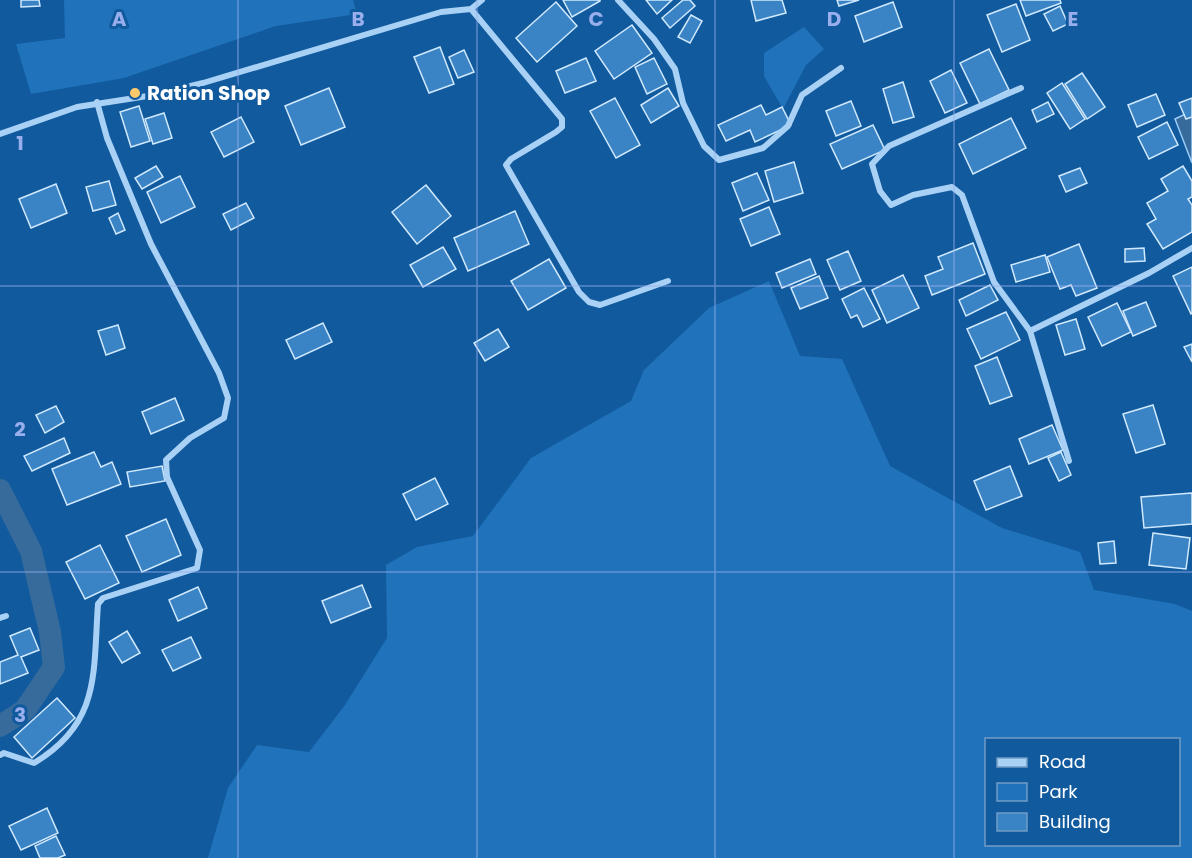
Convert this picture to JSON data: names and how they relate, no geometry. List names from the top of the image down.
{
  "places": ["Ration Shop"],
  "legend": ["Road", "Park", "Building"],
  "grid": {
    "columns": [
      "A",
      "B",
      "C",
      "D",
      "E"
    ],
    "rows": ["1", "2", "3"]
  }
}
